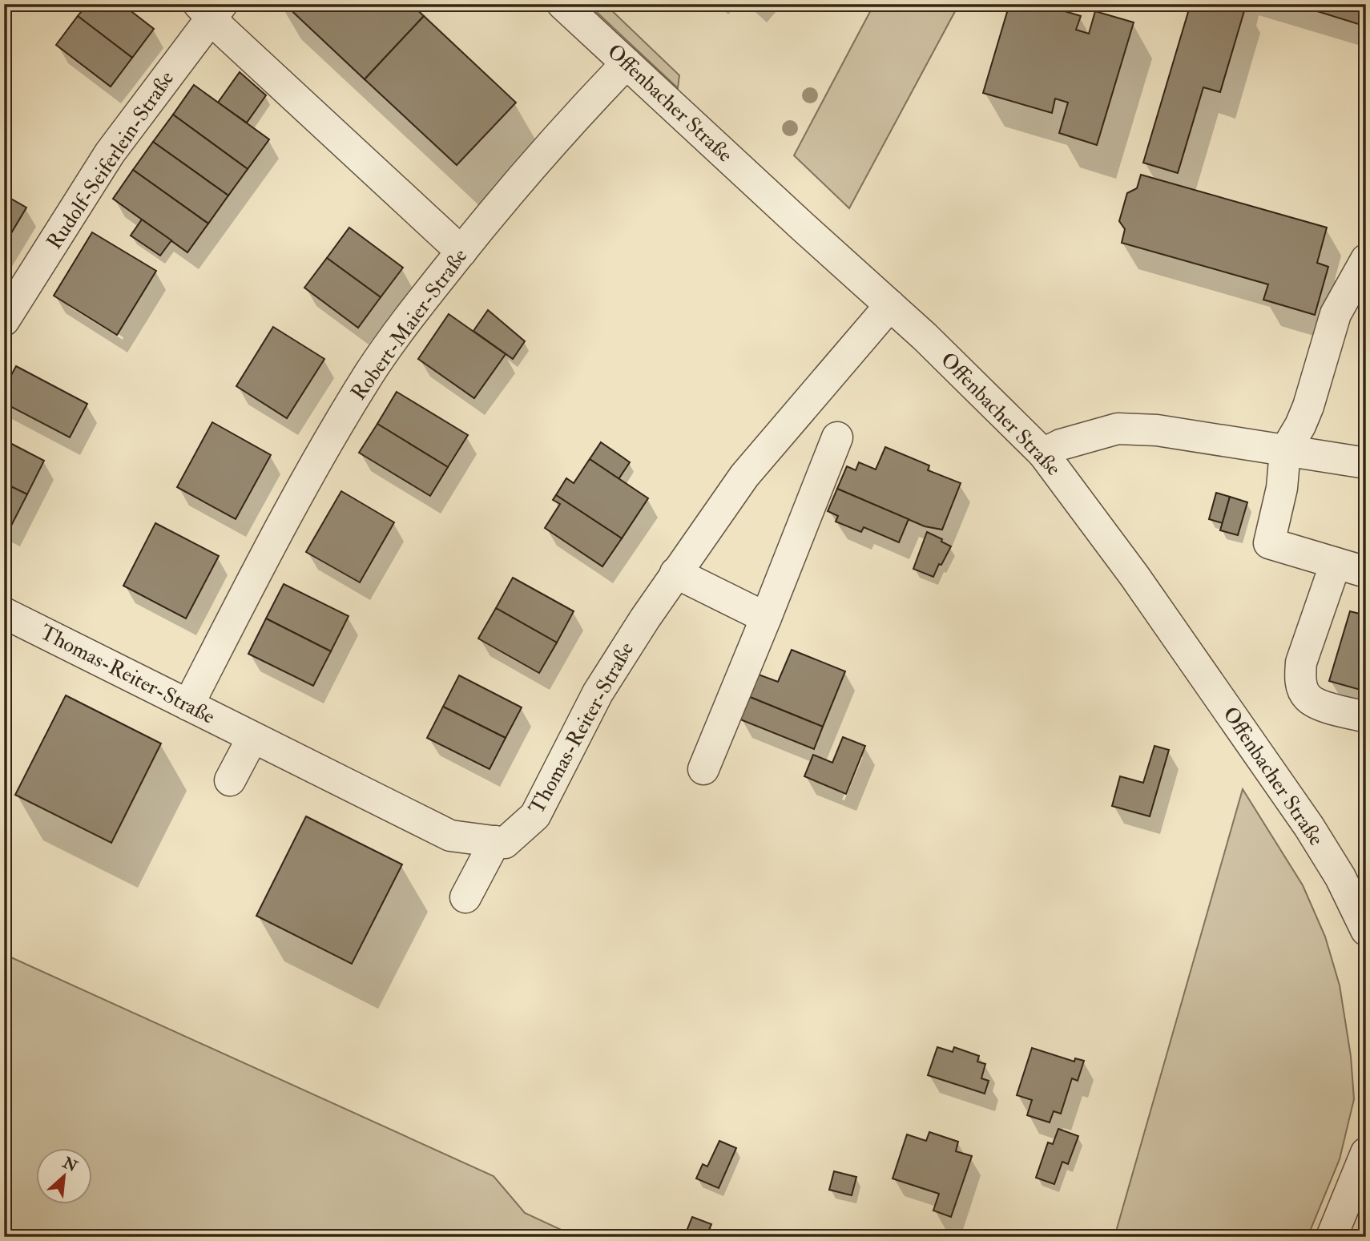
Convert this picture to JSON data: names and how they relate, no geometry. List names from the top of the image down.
{
  "streets": {
    "street": [
      "Offenbacher Straße",
      "Rudolf-Seiferlein-Straße",
      "Robert-Maier-Straße",
      "Thomas-Reiter-Straße"
    ]
  },
  "crossings": [
    ["Offenbacher Straße", "Robert-Maier-Straße"],
    ["Offenbacher Straße", "Thomas-Reiter-Straße"],
    ["Robert-Maier-Straße", "Thomas-Reiter-Straße"]
  ],
  "north": "top right"
}
